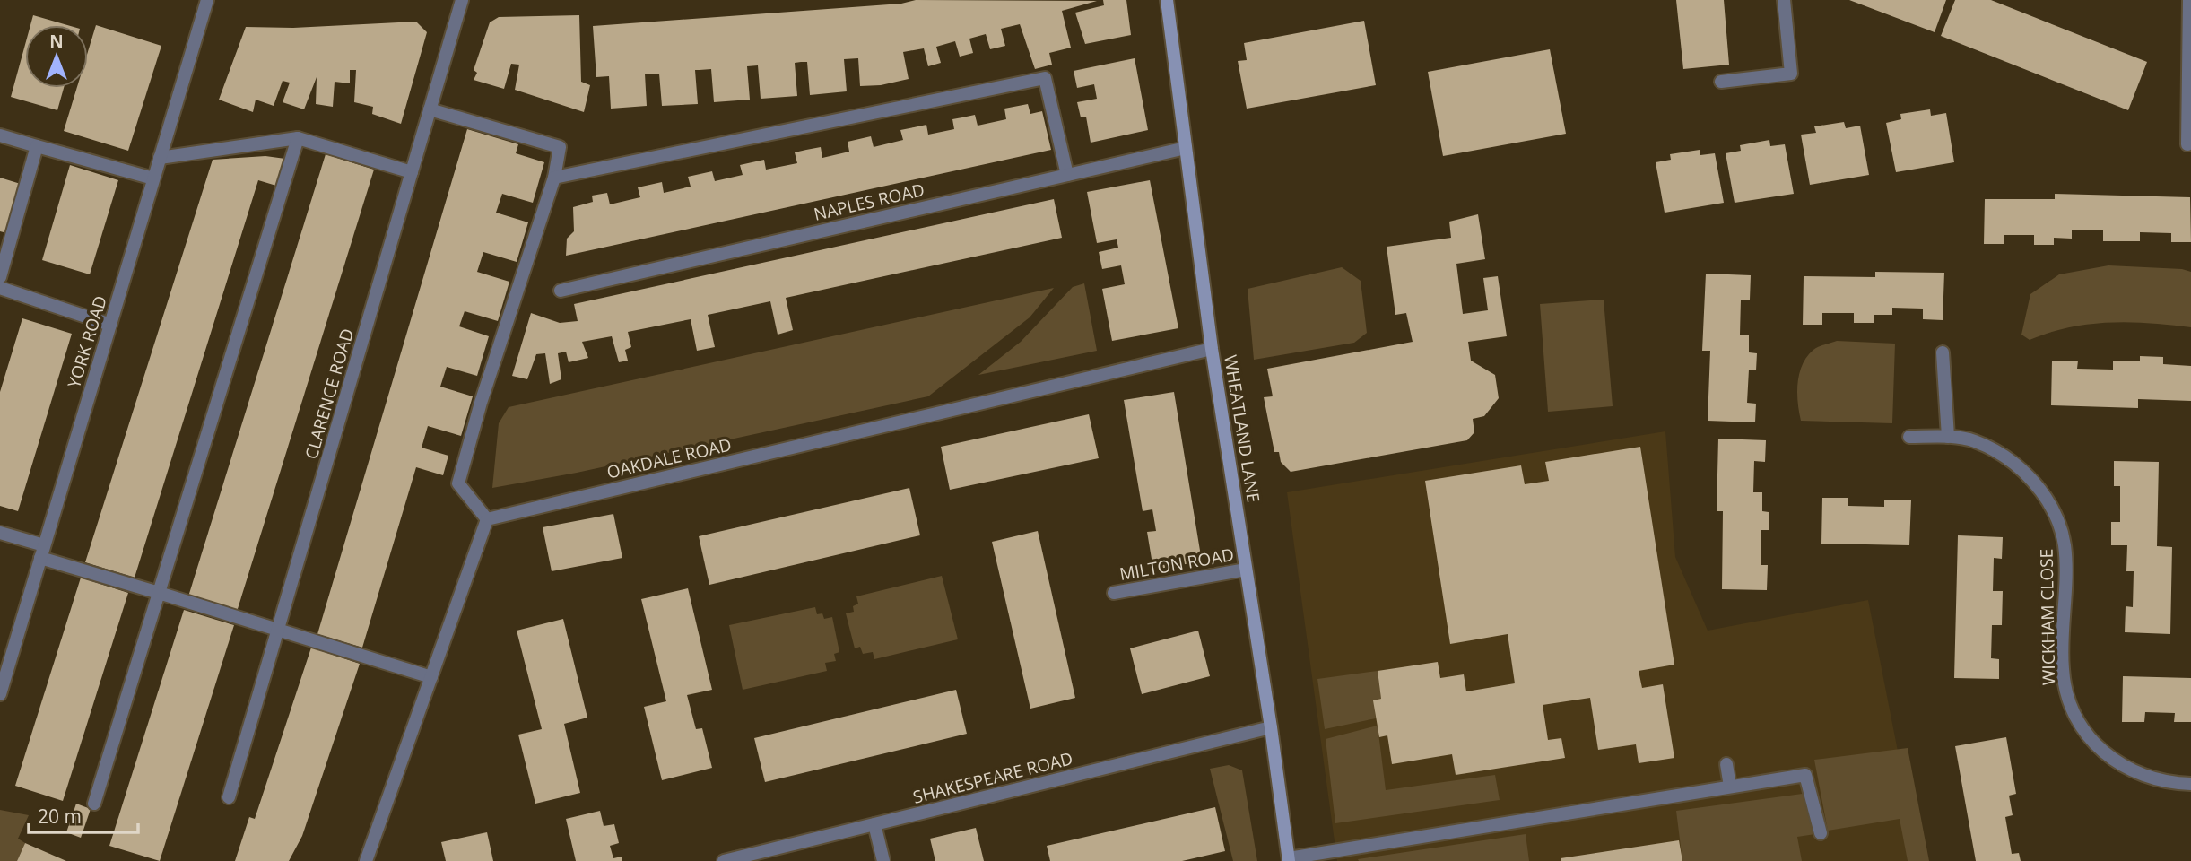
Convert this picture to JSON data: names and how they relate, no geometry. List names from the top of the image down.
{
  "streets": {
    "main road": ["WHEATLAND LANE"],
    "street": [
      "NAPLES ROAD",
      "YORK ROAD",
      "CLARENCE ROAD",
      "OAKDALE ROAD",
      "MILTON ROAD",
      "WICKHAM CLOSE",
      "SHAKESPEARE ROAD"
    ]
  },
  "crossings": [
    ["NAPLES ROAD", "WHEATLAND LANE"],
    ["WHEATLAND LANE", "OAKDALE ROAD"],
    ["WHEATLAND LANE", "MILTON ROAD"],
    ["WHEATLAND LANE", "SHAKESPEARE ROAD"]
  ],
  "scale_bar": "20 m",
  "north": "top"
}
